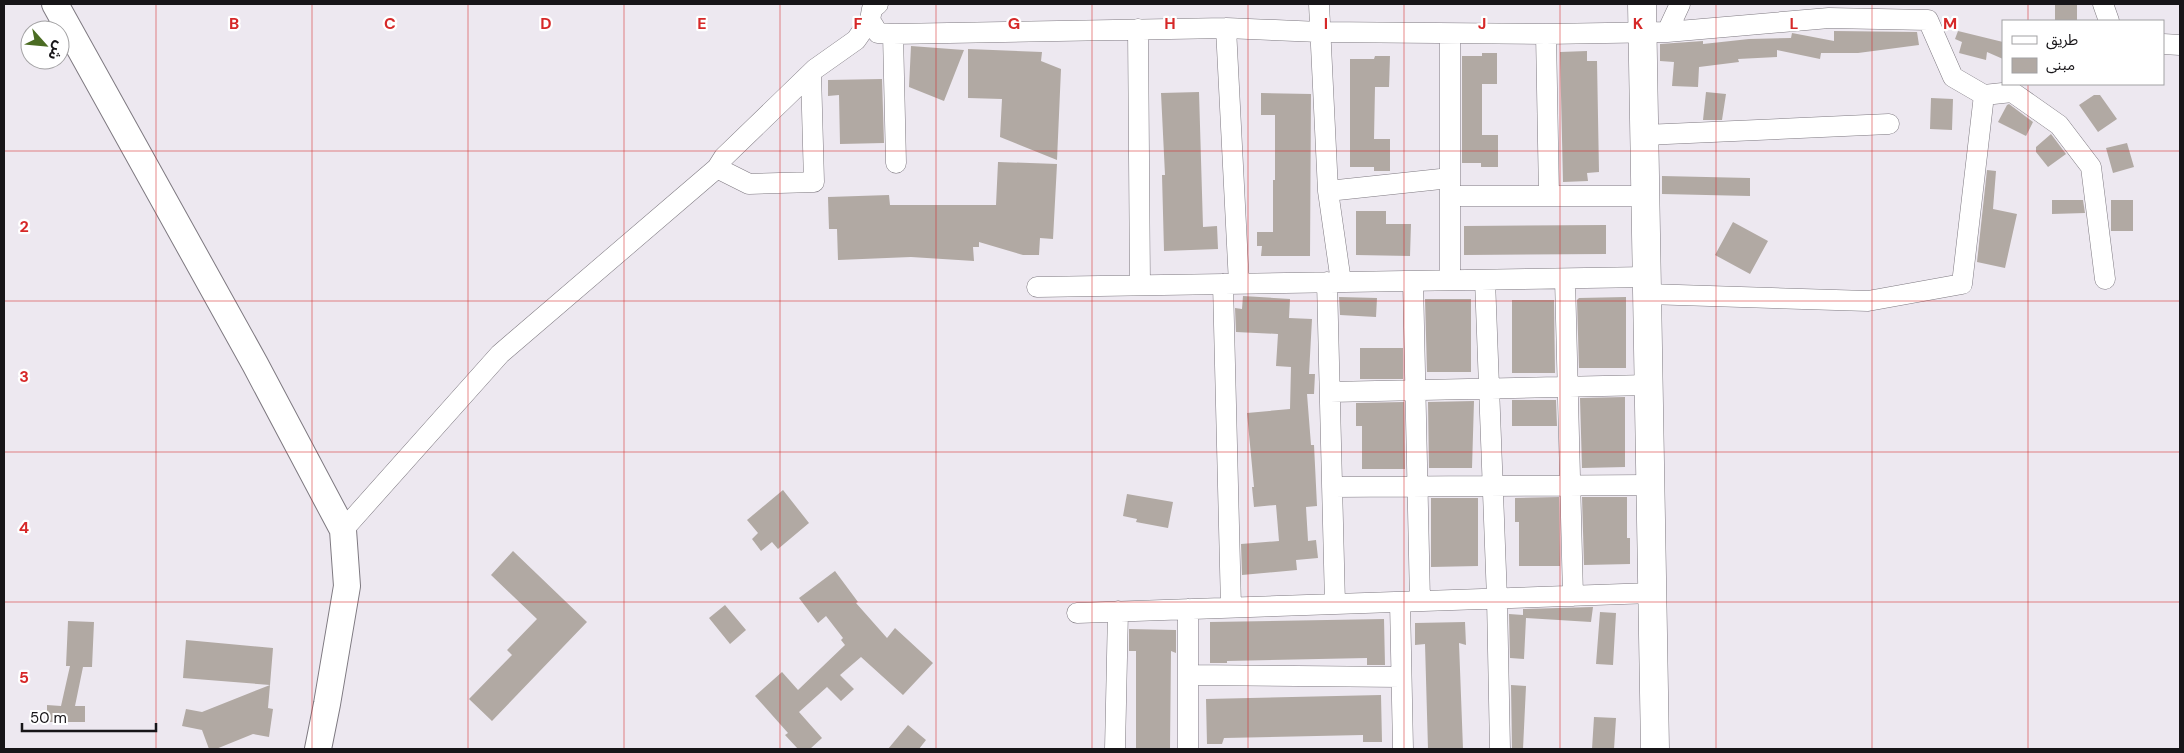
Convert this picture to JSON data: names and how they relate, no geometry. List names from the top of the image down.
{
  "legend": ["طريق", "مبنى"],
  "scale_bar": "50 m",
  "north": "bottom right",
  "grid": {
    "columns": [
      "B",
      "C",
      "D",
      "E",
      "F",
      "G",
      "H",
      "I",
      "J",
      "K",
      "L",
      "M"
    ],
    "rows": [
      "2",
      "3",
      "4",
      "5"
    ]
  }
}
